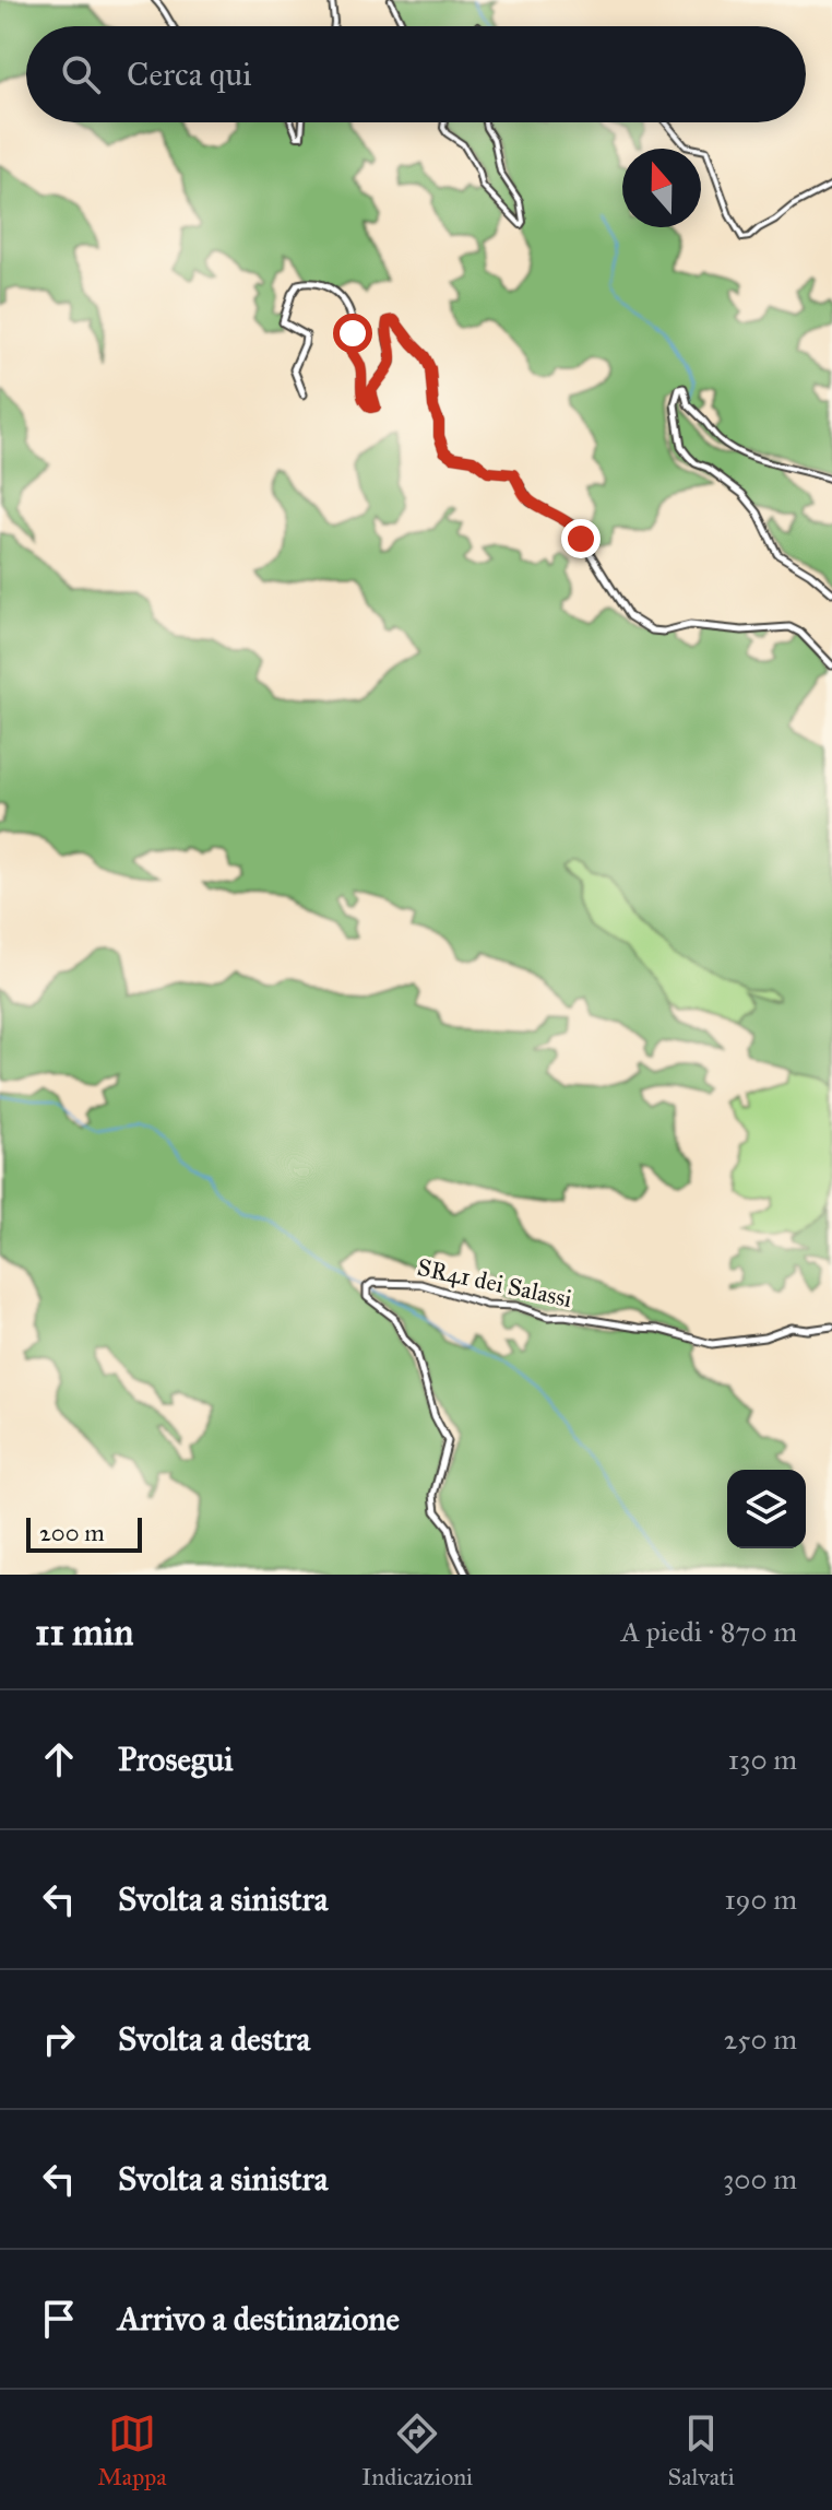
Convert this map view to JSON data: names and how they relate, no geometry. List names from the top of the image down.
{
  "streets": {
    "street": ["SR41 dei Salassi"]
  },
  "scale_bar": "200 m",
  "north": "top",
  "page": {
    "search": "Cerca qui",
    "scale": "200 m",
    "heading": ["11 min", "A piedi · 870 m"],
    "list": [
      ["Prosegui", "130 m"],
      ["Svolta a sinistra", "190 m"],
      ["Svolta a destra", "250 m"],
      ["Svolta a sinistra", "300 m"],
      "Arrivo a destinazione"
    ],
    "nav": ["Mappa", "Indicazioni", "Salvati"]
  }
}
